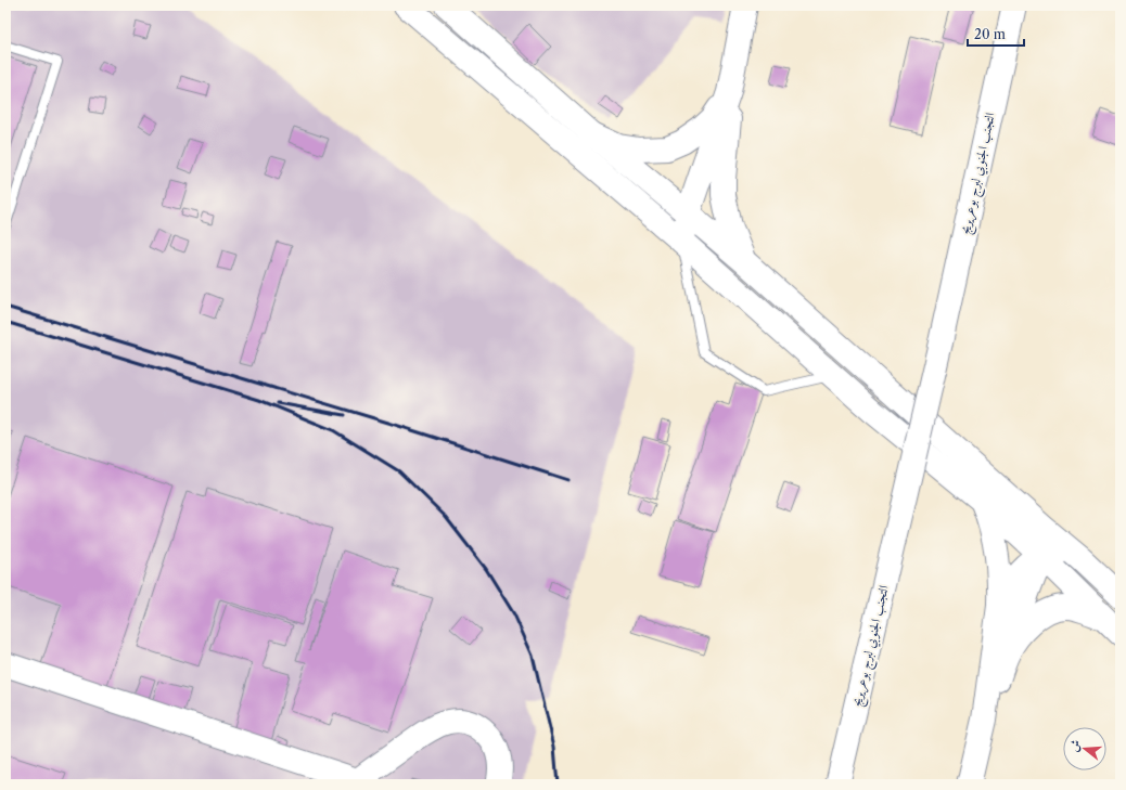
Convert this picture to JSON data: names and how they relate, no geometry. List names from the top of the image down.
{
  "streets": {
    "main road": ["التجنب الجنوبي لبرج بوعريريج"]
  },
  "scale_bar": "20 m",
  "north": "left"
}
